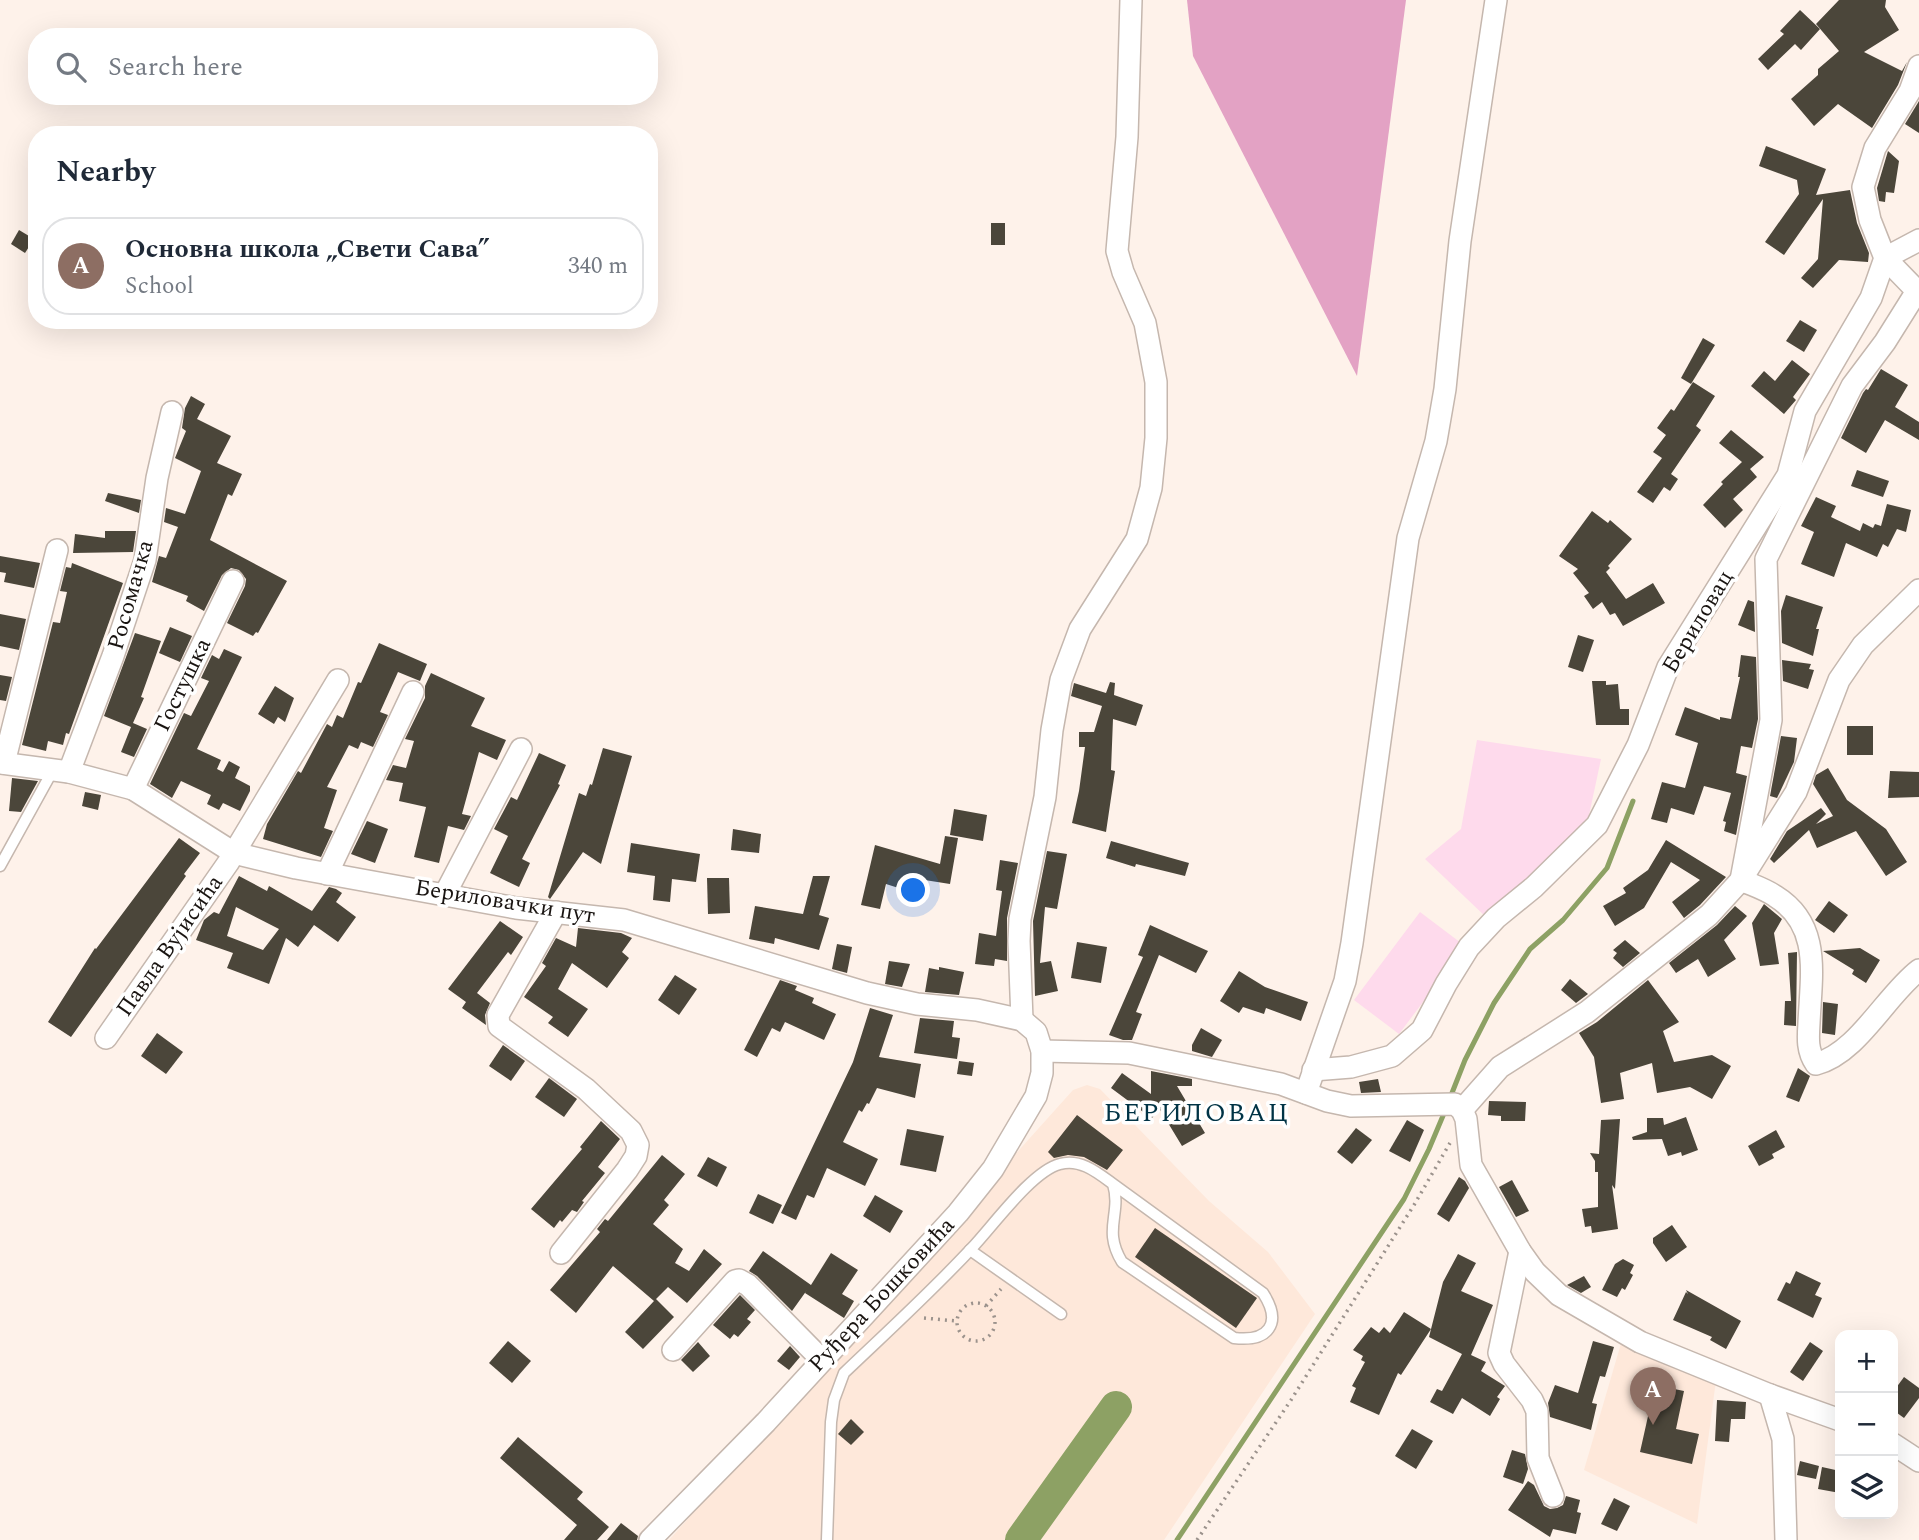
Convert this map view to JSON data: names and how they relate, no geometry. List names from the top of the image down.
{
  "streets": {
    "street": [
      "Росомачка",
      "Бериловац",
      "Гостушка",
      "Бериловачки пут",
      "Павла Вујисића",
      "Руђера Бошковића"
    ]
  },
  "crossings": [
    ["Росомачка", "Бериловачки пут"],
    ["Гостушка", "Бериловачки пут"],
    ["Бериловачки пут", "Павла Вујисића"]
  ],
  "districts": ["БЕРИЛОВАЦ"],
  "page": {
    "search": "Search here",
    "heading": "Nearby",
    "list": [
      {
        "mark": "A",
        "name": "Основна школа „Свети Сава”",
        "note": "School",
        "value": "340 m"
      }
    ],
    "map_buttons": ["+", "−"],
    "pins": "A"
  }
}
